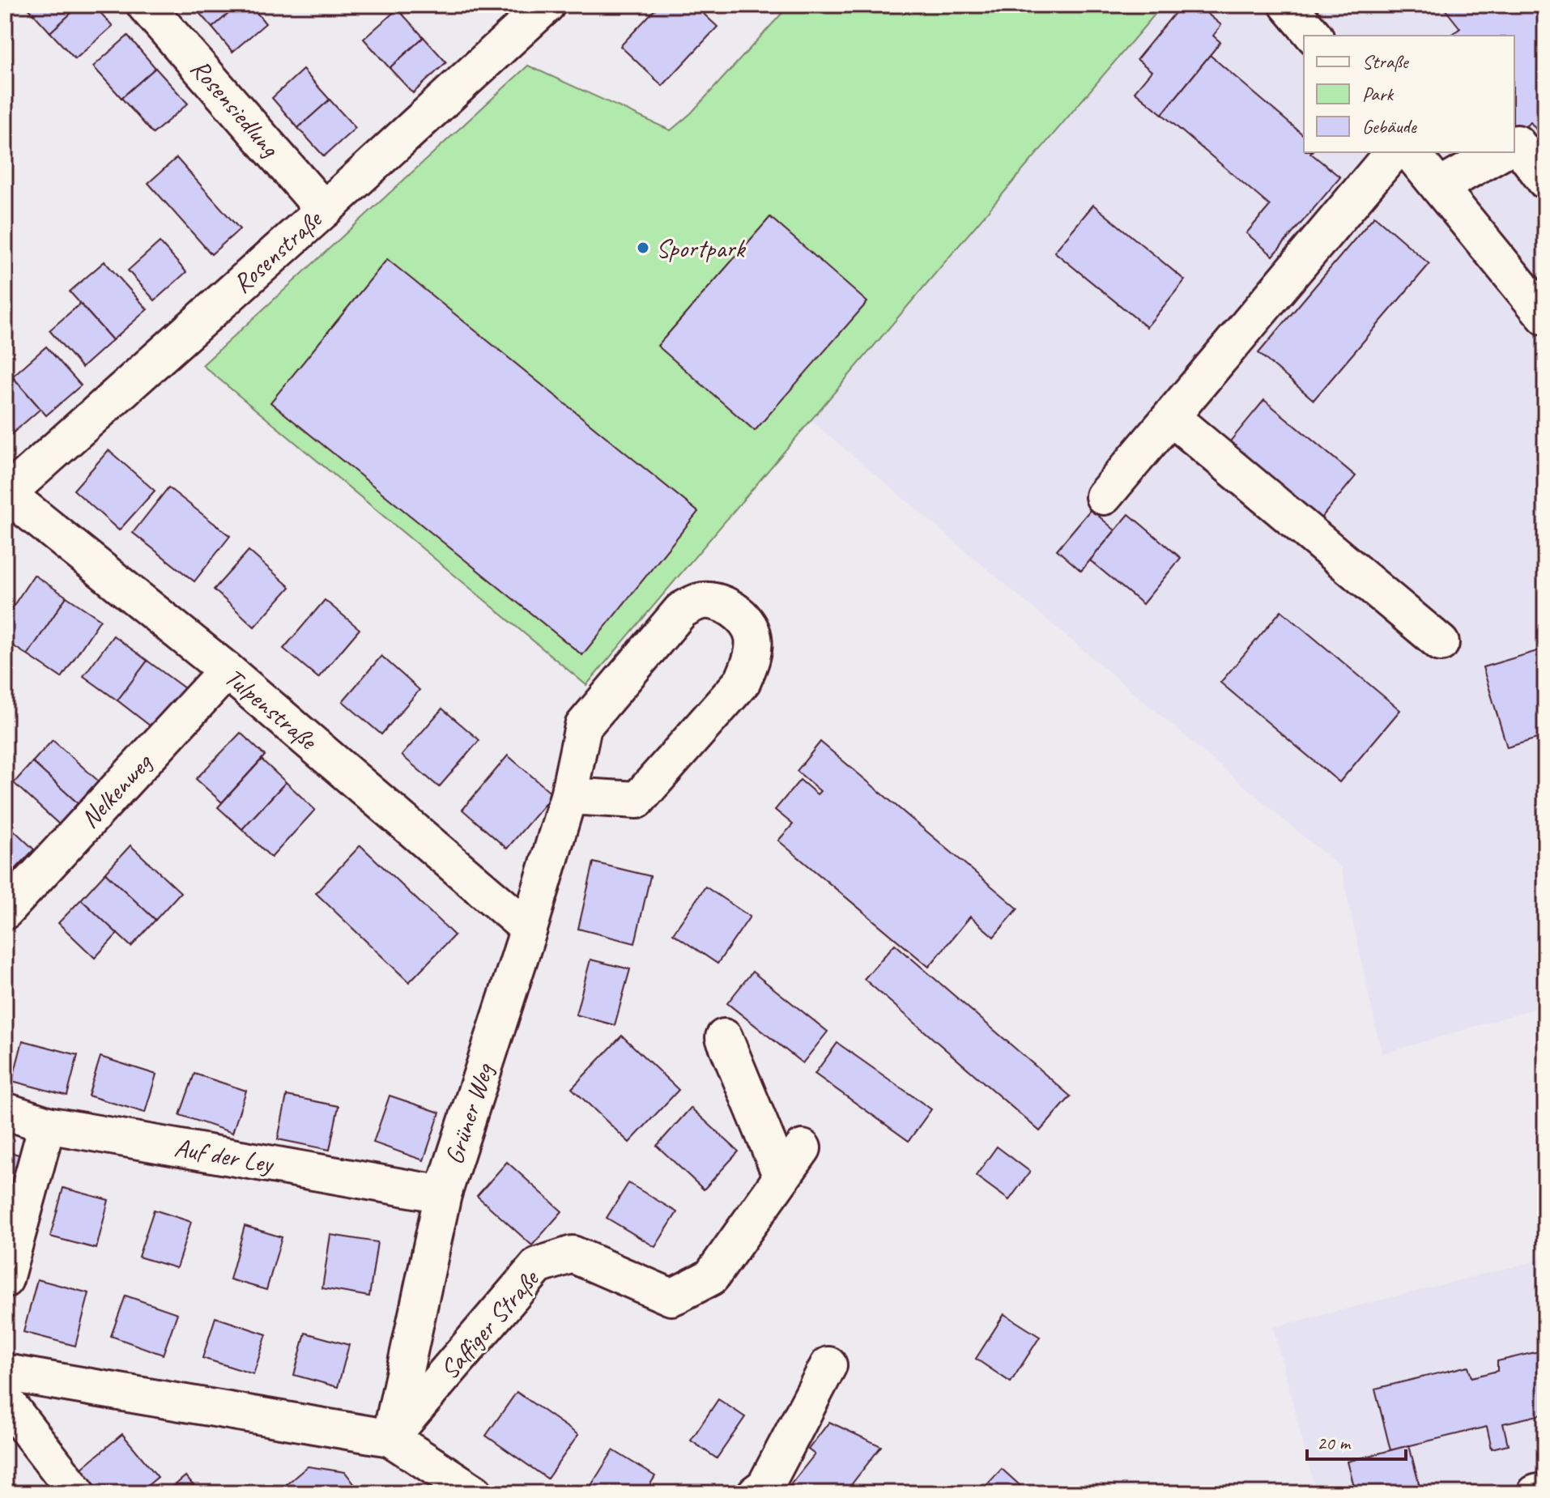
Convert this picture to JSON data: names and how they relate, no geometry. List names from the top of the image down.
{
  "streets": {
    "street": [
      "Rosensiedlung",
      "Rosenstraße",
      "Tulpenstraße",
      "Nelkenweg",
      "Grüner Weg",
      "Auf der Ley",
      "Saffiger Straße"
    ]
  },
  "crossings": [
    ["Rosensiedlung", "Rosenstraße"],
    ["Rosenstraße", "Tulpenstraße"],
    ["Tulpenstraße", "Nelkenweg"],
    ["Tulpenstraße", "Grüner Weg"],
    ["Grüner Weg", "Auf der Ley"],
    ["Grüner Weg", "Saffiger Straße"]
  ],
  "places": ["Sportpark"],
  "legend": ["Straße", "Park", "Gebäude"],
  "scale_bar": "20 m"
}
